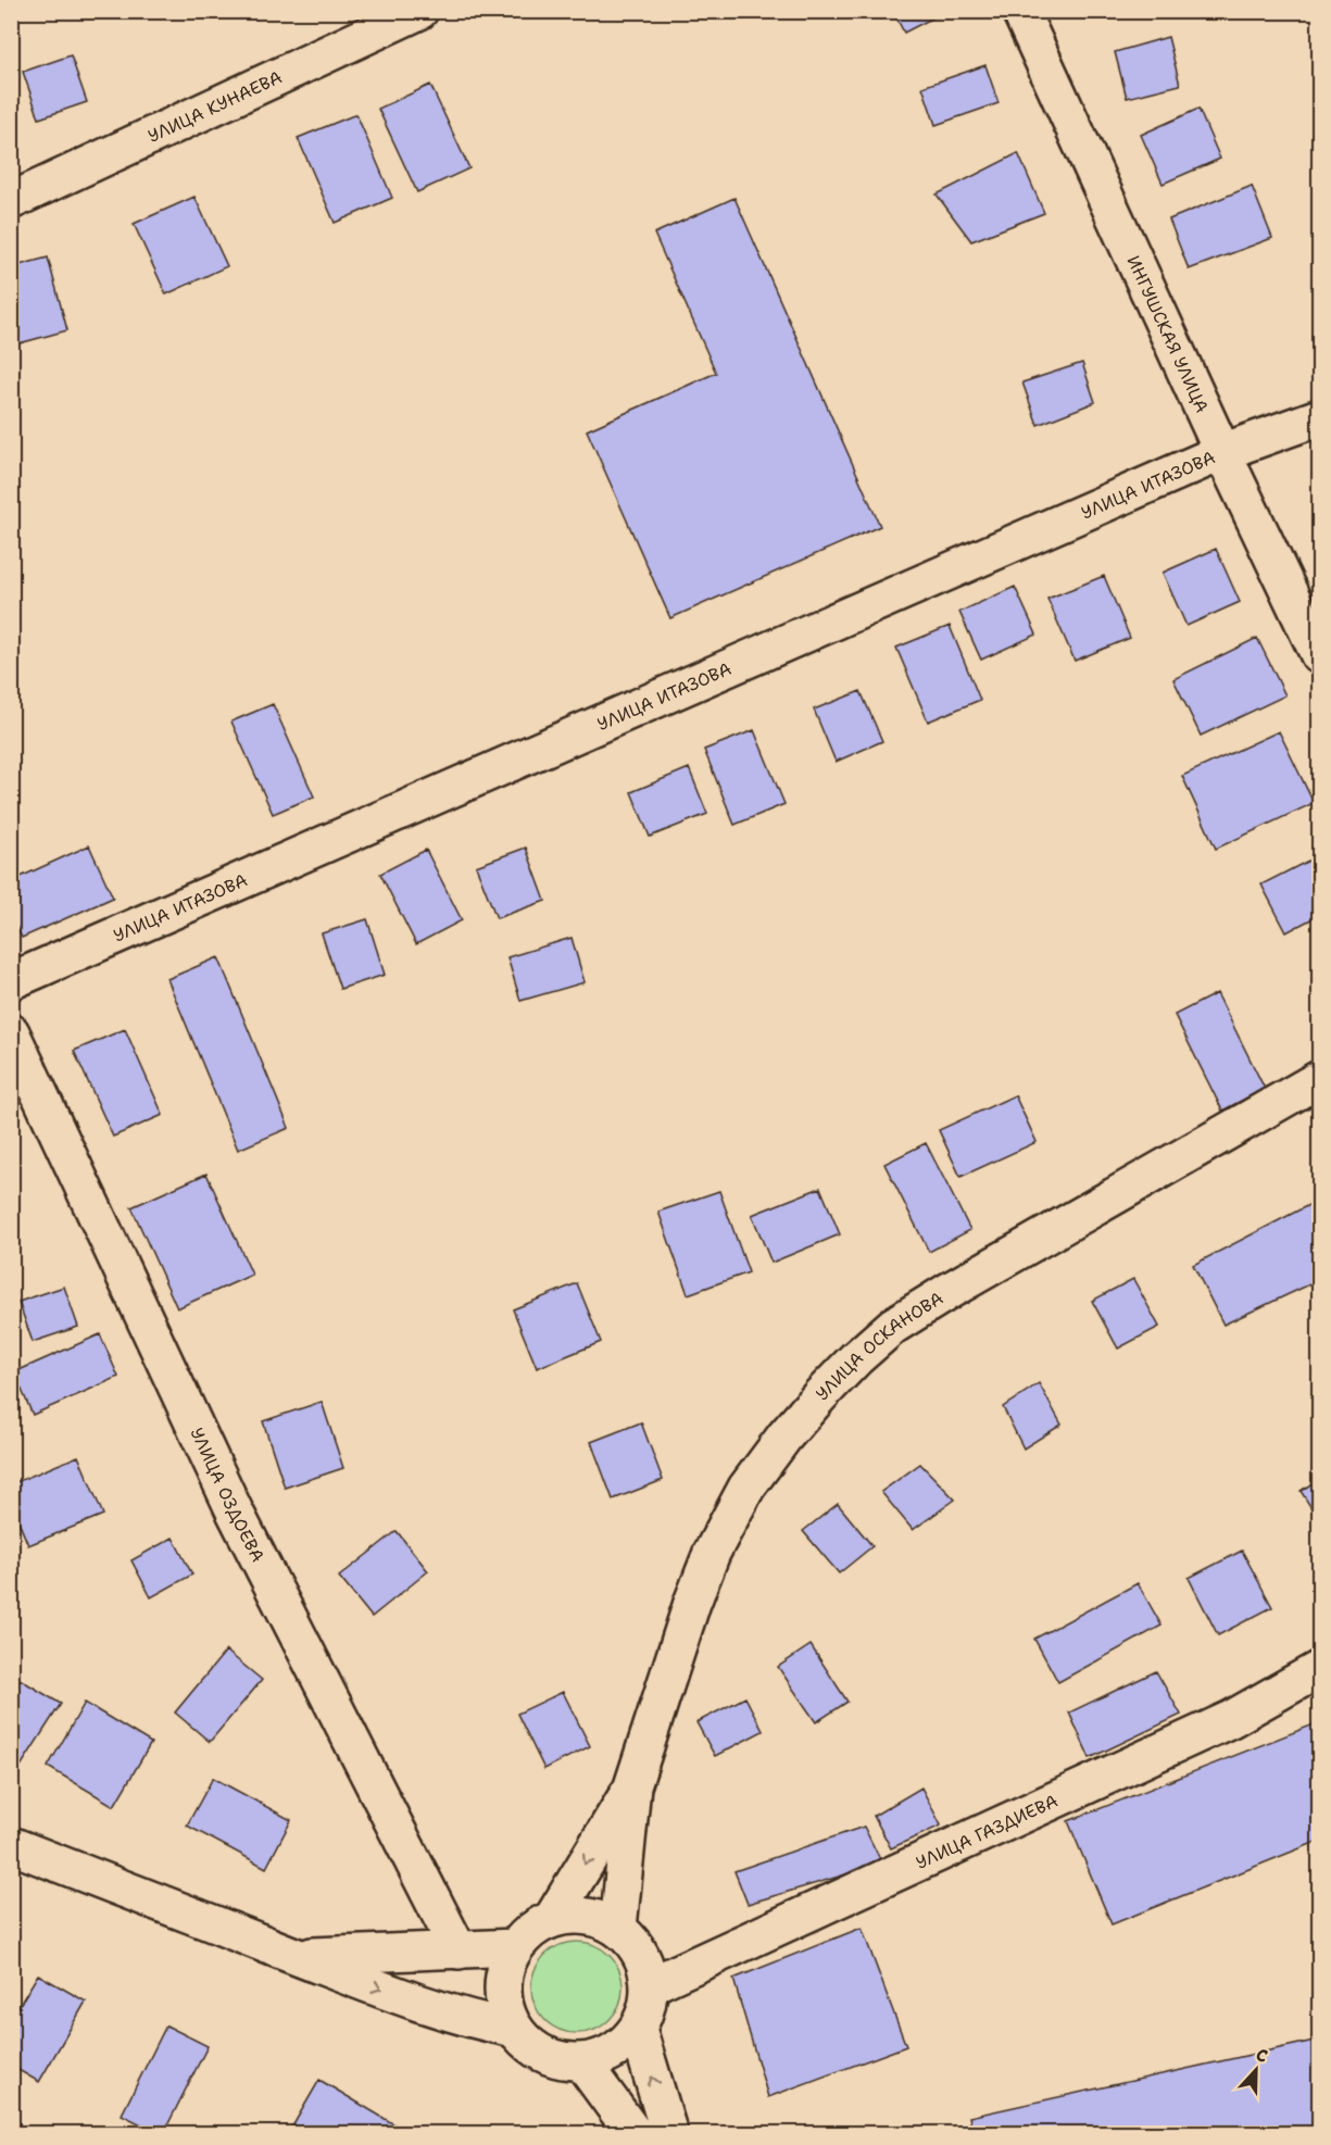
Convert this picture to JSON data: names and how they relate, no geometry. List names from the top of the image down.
{
  "streets": {
    "street": [
      "УЛИЦА КУНАЕВА",
      "ИНГУШСКАЯ УЛИЦА",
      "УЛИЦА ИТАЗОВА",
      "УЛИЦА ОСКАНОВА",
      "УЛИЦА ОЗДОЕВА",
      "УЛИЦА ГАЗДИЕВА"
    ]
  },
  "crossings": [
    ["ИНГУШСКАЯ УЛИЦА", "УЛИЦА ИТАЗОВА"],
    ["УЛИЦА ОСКАНОВА", "УЛИЦА ГАЗДИЕВА"]
  ],
  "north": "top"
}
